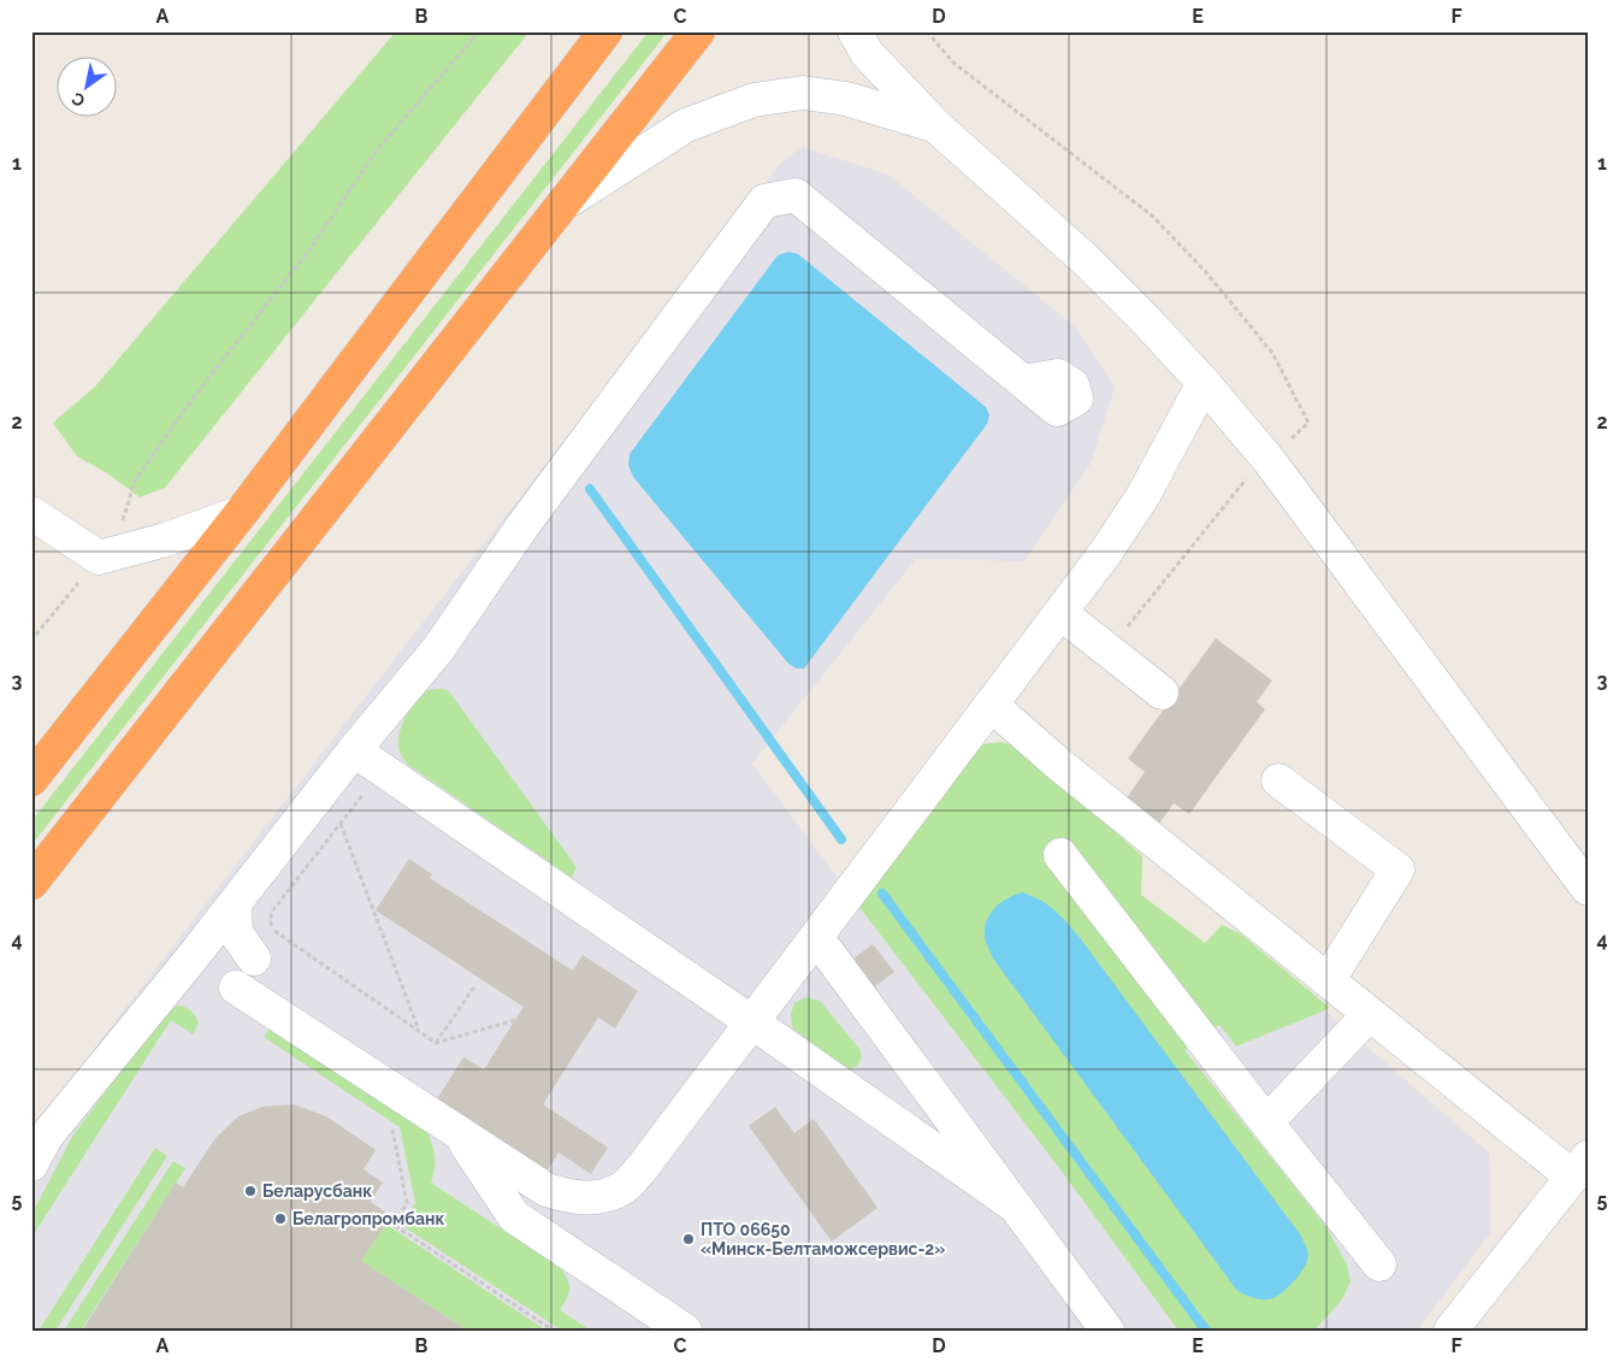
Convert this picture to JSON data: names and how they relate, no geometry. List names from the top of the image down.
{
  "places": ["Беларусбанк", "Белагропромбанк", "ПТО 06650 «Минск-Белтаможсервис-2»"],
  "north": "bottom left",
  "grid": {
    "columns": [
      "A",
      "B",
      "C",
      "D",
      "E",
      "F"
    ],
    "rows": [
      "1",
      "2",
      "3",
      "4",
      "5"
    ]
  }
}
